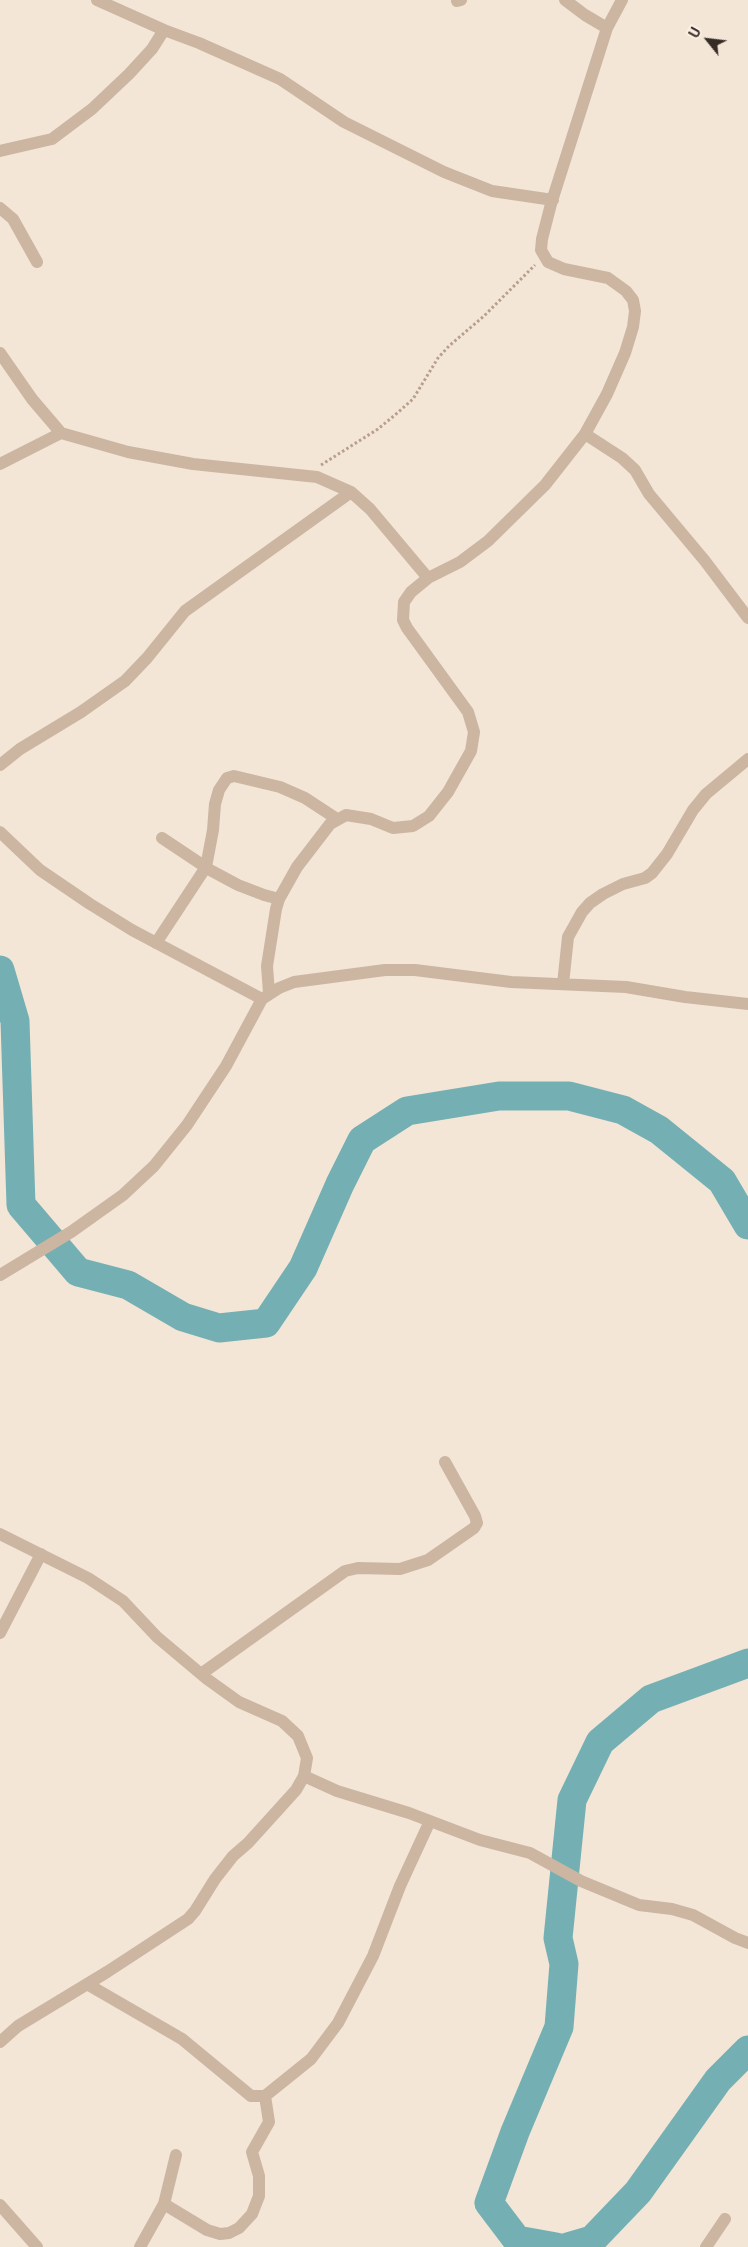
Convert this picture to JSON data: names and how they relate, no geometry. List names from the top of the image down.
{
  "north": "top left"
}
